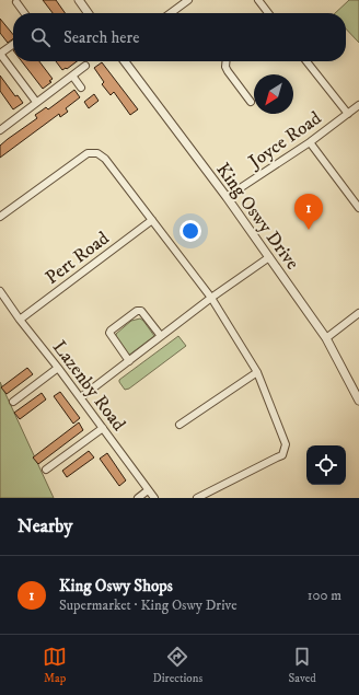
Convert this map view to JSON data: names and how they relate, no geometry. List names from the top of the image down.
{
  "streets": {
    "street": [
      "Joyce Road",
      "King Oswy Drive",
      "Pert Road",
      "Lazenby Road"
    ]
  },
  "crossings": [
    ["Joyce Road", "King Oswy Drive"],
    ["Pert Road", "Lazenby Road"]
  ],
  "north": "bottom left",
  "page": {
    "search": "Search here",
    "pins": "1",
    "heading": "Nearby",
    "list": [
      {
        "mark": "1",
        "name": "King Oswy Shops",
        "note": "Supermarket · King Oswy Drive",
        "value": "100 m"
      }
    ],
    "nav": ["Map", "Directions", "Saved"]
  }
}
